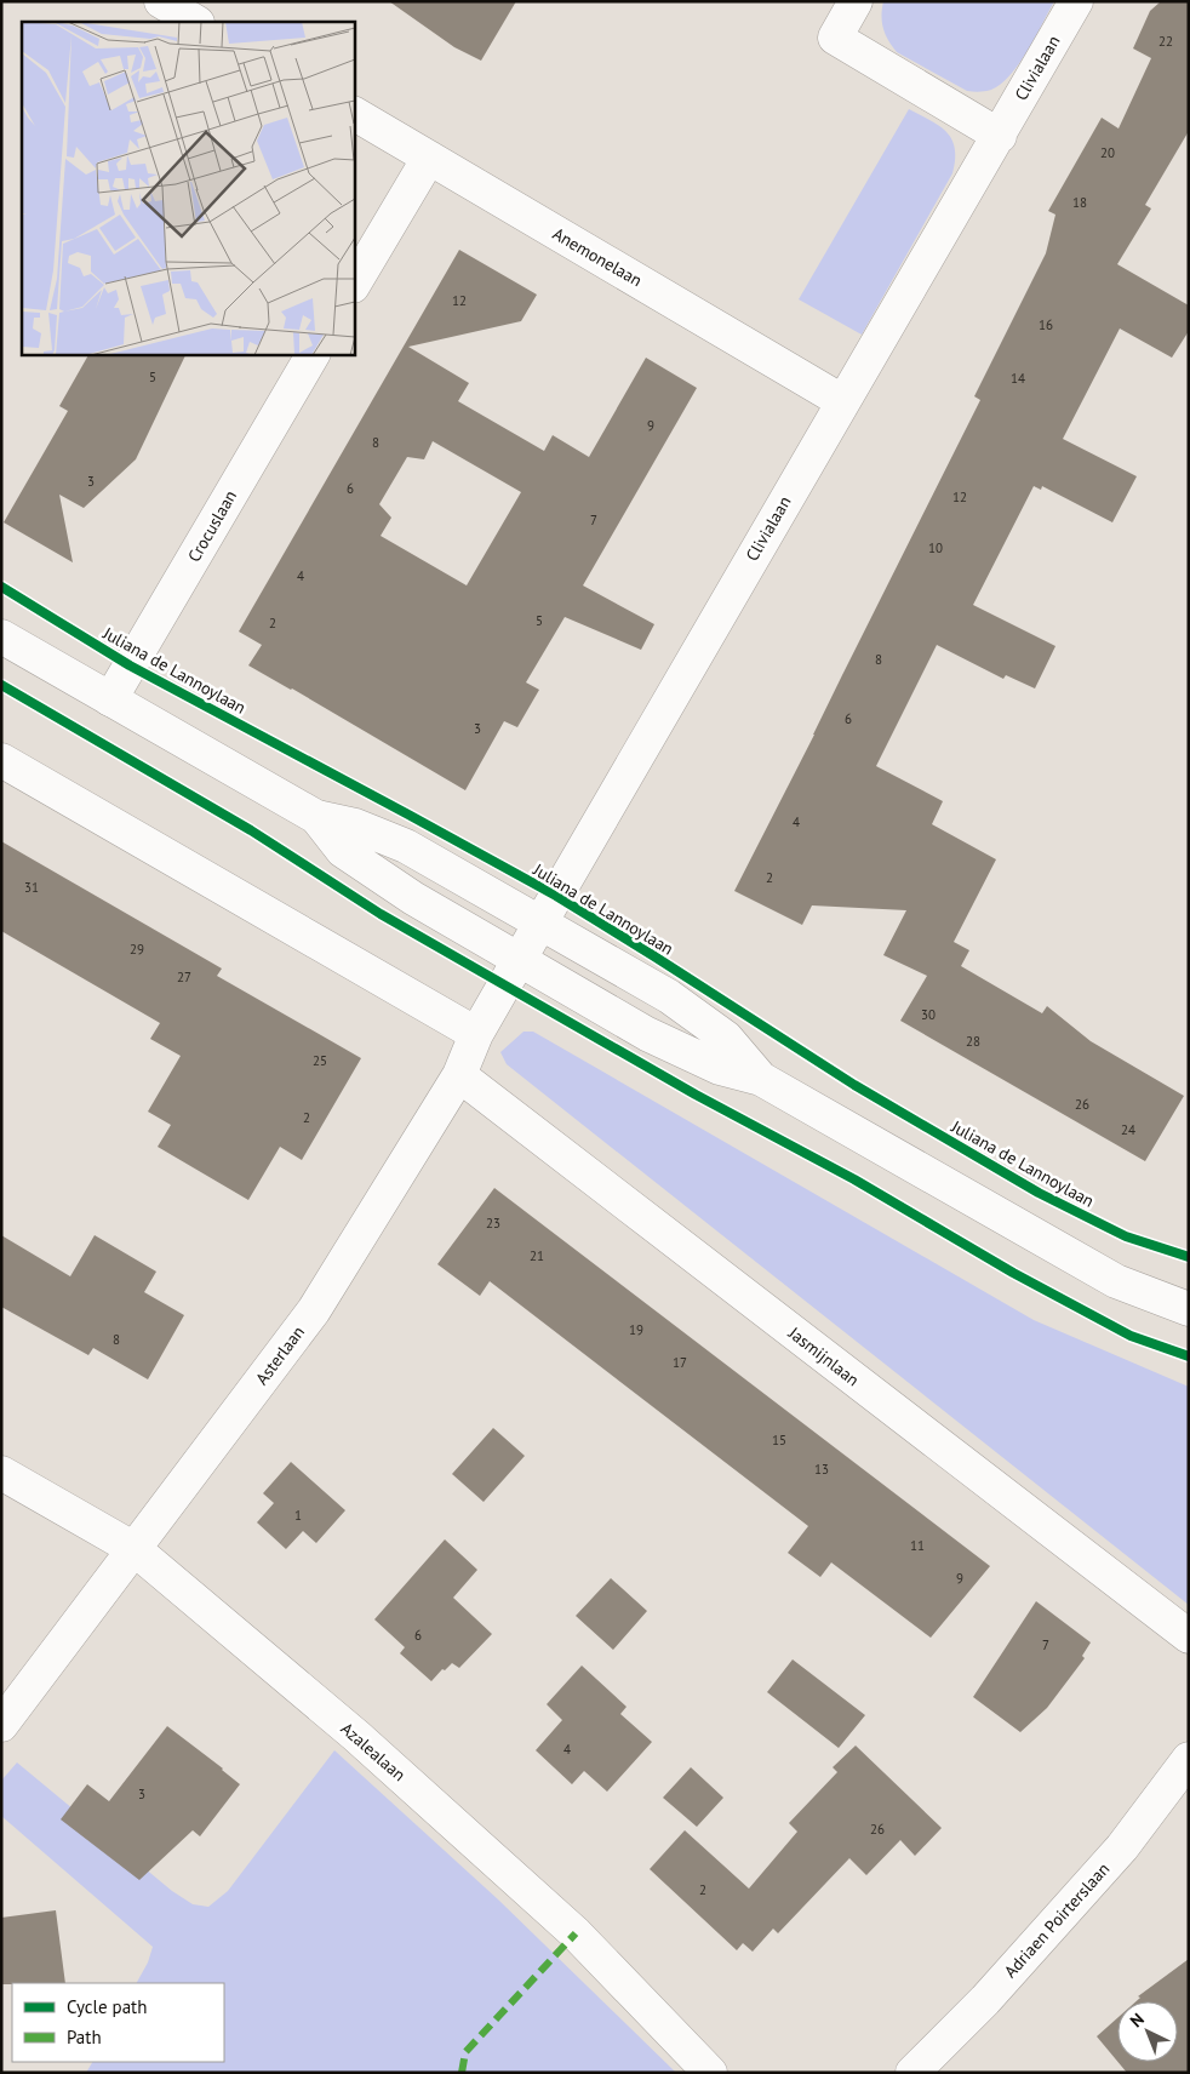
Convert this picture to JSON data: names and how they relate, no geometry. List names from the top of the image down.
{
  "streets": {
    "street": [
      "Clivialaan",
      "Anemonelaan",
      "Crocuslaan",
      "Asterlaan",
      "Jasmijnlaan",
      "Azalealaan",
      "Adriaen Poirterslaan"
    ],
    "cycle path": ["Juliana de Lannoylaan"]
  },
  "crossings": [
    ["Clivialaan", "Anemonelaan"],
    ["Clivialaan", "Asterlaan"],
    ["Asterlaan", "Jasmijnlaan"],
    ["Asterlaan", "Azalealaan"]
  ],
  "house_numbers": [
    "22",
    "20",
    "18",
    "12",
    "16",
    "5",
    "14",
    "9",
    "8",
    "3",
    "6",
    "12",
    "7",
    "10",
    "4",
    "5",
    "2",
    "8",
    "6",
    "3",
    "4",
    "2",
    "31",
    "29",
    "27",
    "30",
    "28",
    "25",
    "26",
    "2",
    "24",
    "23",
    "21",
    "19",
    "8",
    "17",
    "15",
    "13",
    "1",
    "11",
    "9",
    "6",
    "7",
    "4",
    "3",
    "26",
    "2"
  ],
  "legend": ["Cycle path", "Path"],
  "north": "top left"
}
